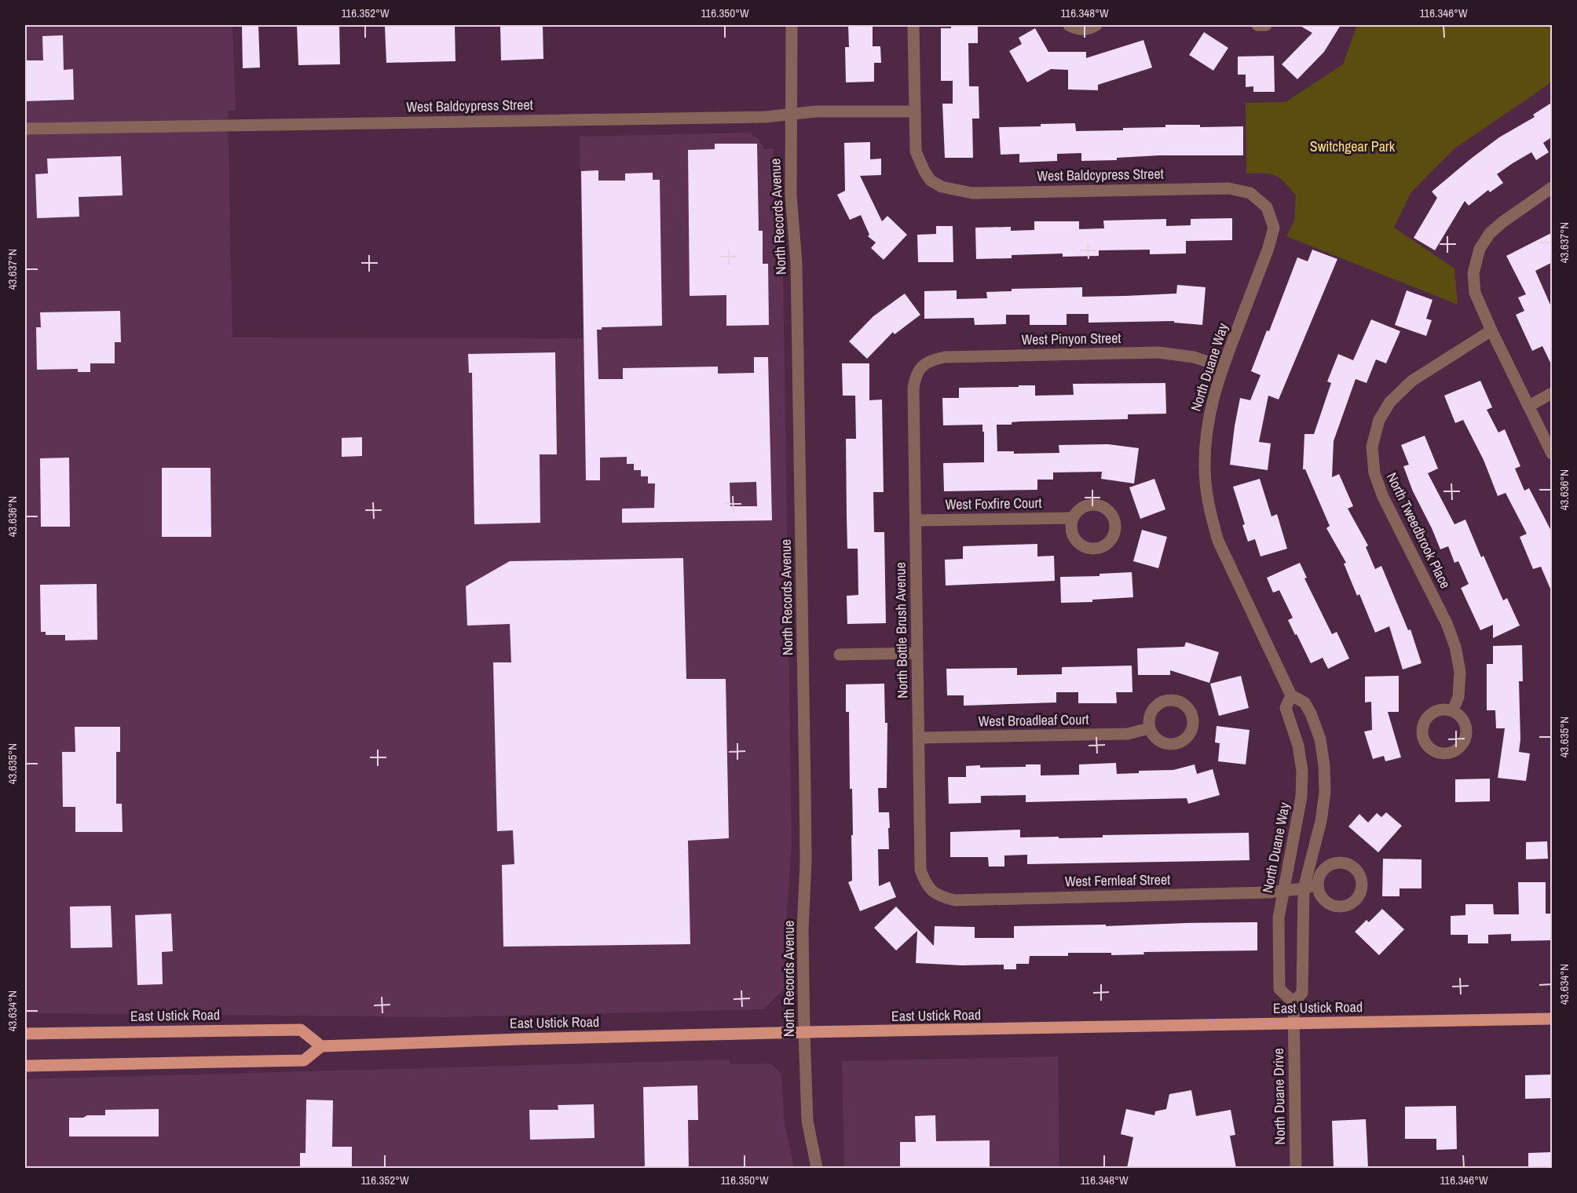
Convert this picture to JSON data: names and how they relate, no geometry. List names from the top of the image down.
{
  "streets": {
    "main road": ["East Ustick Road"],
    "street": [
      "West Baldcypress Street",
      "North Records Avenue",
      "West Pinyon Street",
      "North Duane Way",
      "West Foxfire Court",
      "North Tweedbrook Place",
      "North Bottle Brush Avenue",
      "West Broadleaf Court",
      "West Fernleaf Street",
      "North Duane Drive"
    ]
  },
  "crossings": [
    ["West Baldcypress Street", "North Records Avenue"],
    ["West Baldcypress Street", "North Duane Way"],
    ["North Records Avenue", "East Ustick Road"],
    ["West Pinyon Street", "North Duane Way"],
    ["West Pinyon Street", "North Bottle Brush Avenue"],
    ["North Duane Way", "West Fernleaf Street"],
    ["North Duane Way", "East Ustick Road"],
    ["North Duane Way", "North Duane Drive"],
    ["West Foxfire Court", "North Bottle Brush Avenue"],
    ["North Bottle Brush Avenue", "West Broadleaf Court"],
    ["North Bottle Brush Avenue", "West Fernleaf Street"],
    ["East Ustick Road", "North Duane Drive"]
  ],
  "parks": ["Switchgear Park"],
  "coordinates": [
    "116.352°W",
    "116.350°W",
    "116.348°W",
    "116.346°W",
    "43.637°N",
    "43.636°N",
    "43.635°N",
    "43.634°N"
  ]
}
